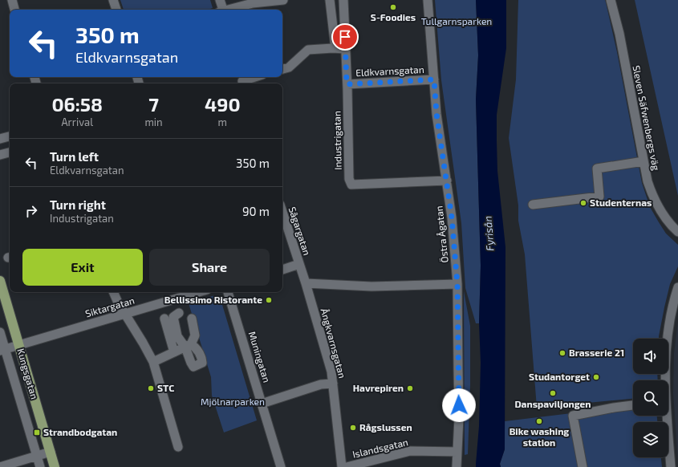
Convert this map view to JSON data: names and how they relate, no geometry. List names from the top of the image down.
{
  "streets": {
    "main road": ["Kungsgatan"],
    "street": [
      "Eldkvarnsgatan",
      "Sleven Säfwenbergs väg",
      "Industrigatan",
      "Sågargatan",
      "Östra Ågatan",
      "Siktargatan",
      "Ångkvarnsgatan",
      "Muningatan",
      "Islandsgatan"
    ]
  },
  "crossings": [
    ["Eldkvarnsgatan", "Industrigatan"],
    ["Eldkvarnsgatan", "Östra Ågatan"],
    ["Industrigatan", "Östra Ågatan"],
    ["Sågargatan", "Ångkvarnsgatan"],
    ["Östra Ågatan", "Islandsgatan"],
    ["Siktargatan", "Kungsgatan"]
  ],
  "water": ["Fyrisån"],
  "parks": ["Tullgarnsparken", "Mjölnarparken"],
  "places": {
    "other": [
      "S-Foodies",
      "Studenternas",
      "Bellissimo Ristorante",
      "Brasserie 21",
      "Studantorget",
      "STC",
      "Havrepiren",
      "Danspaviljongen",
      "Bike washing station",
      "Rågslussen"
    ],
    "transit": ["Strandbodgatan"]
  },
  "page": {
    "turn": ["350 m", "Eldkvarnsgatan"],
    "eta": [
      "06:58",
      "Arrival",
      "7",
      "min",
      "490",
      "m"
    ],
    "list": [
      {
        "name": "Turn left",
        "note": "Eldkvarnsgatan",
        "value": "350 m"
      },
      {
        "name": "Turn right",
        "note": "Industrigatan",
        "value": "90 m"
      }
    ],
    "buttons": ["Exit", "Share"]
  }
}
